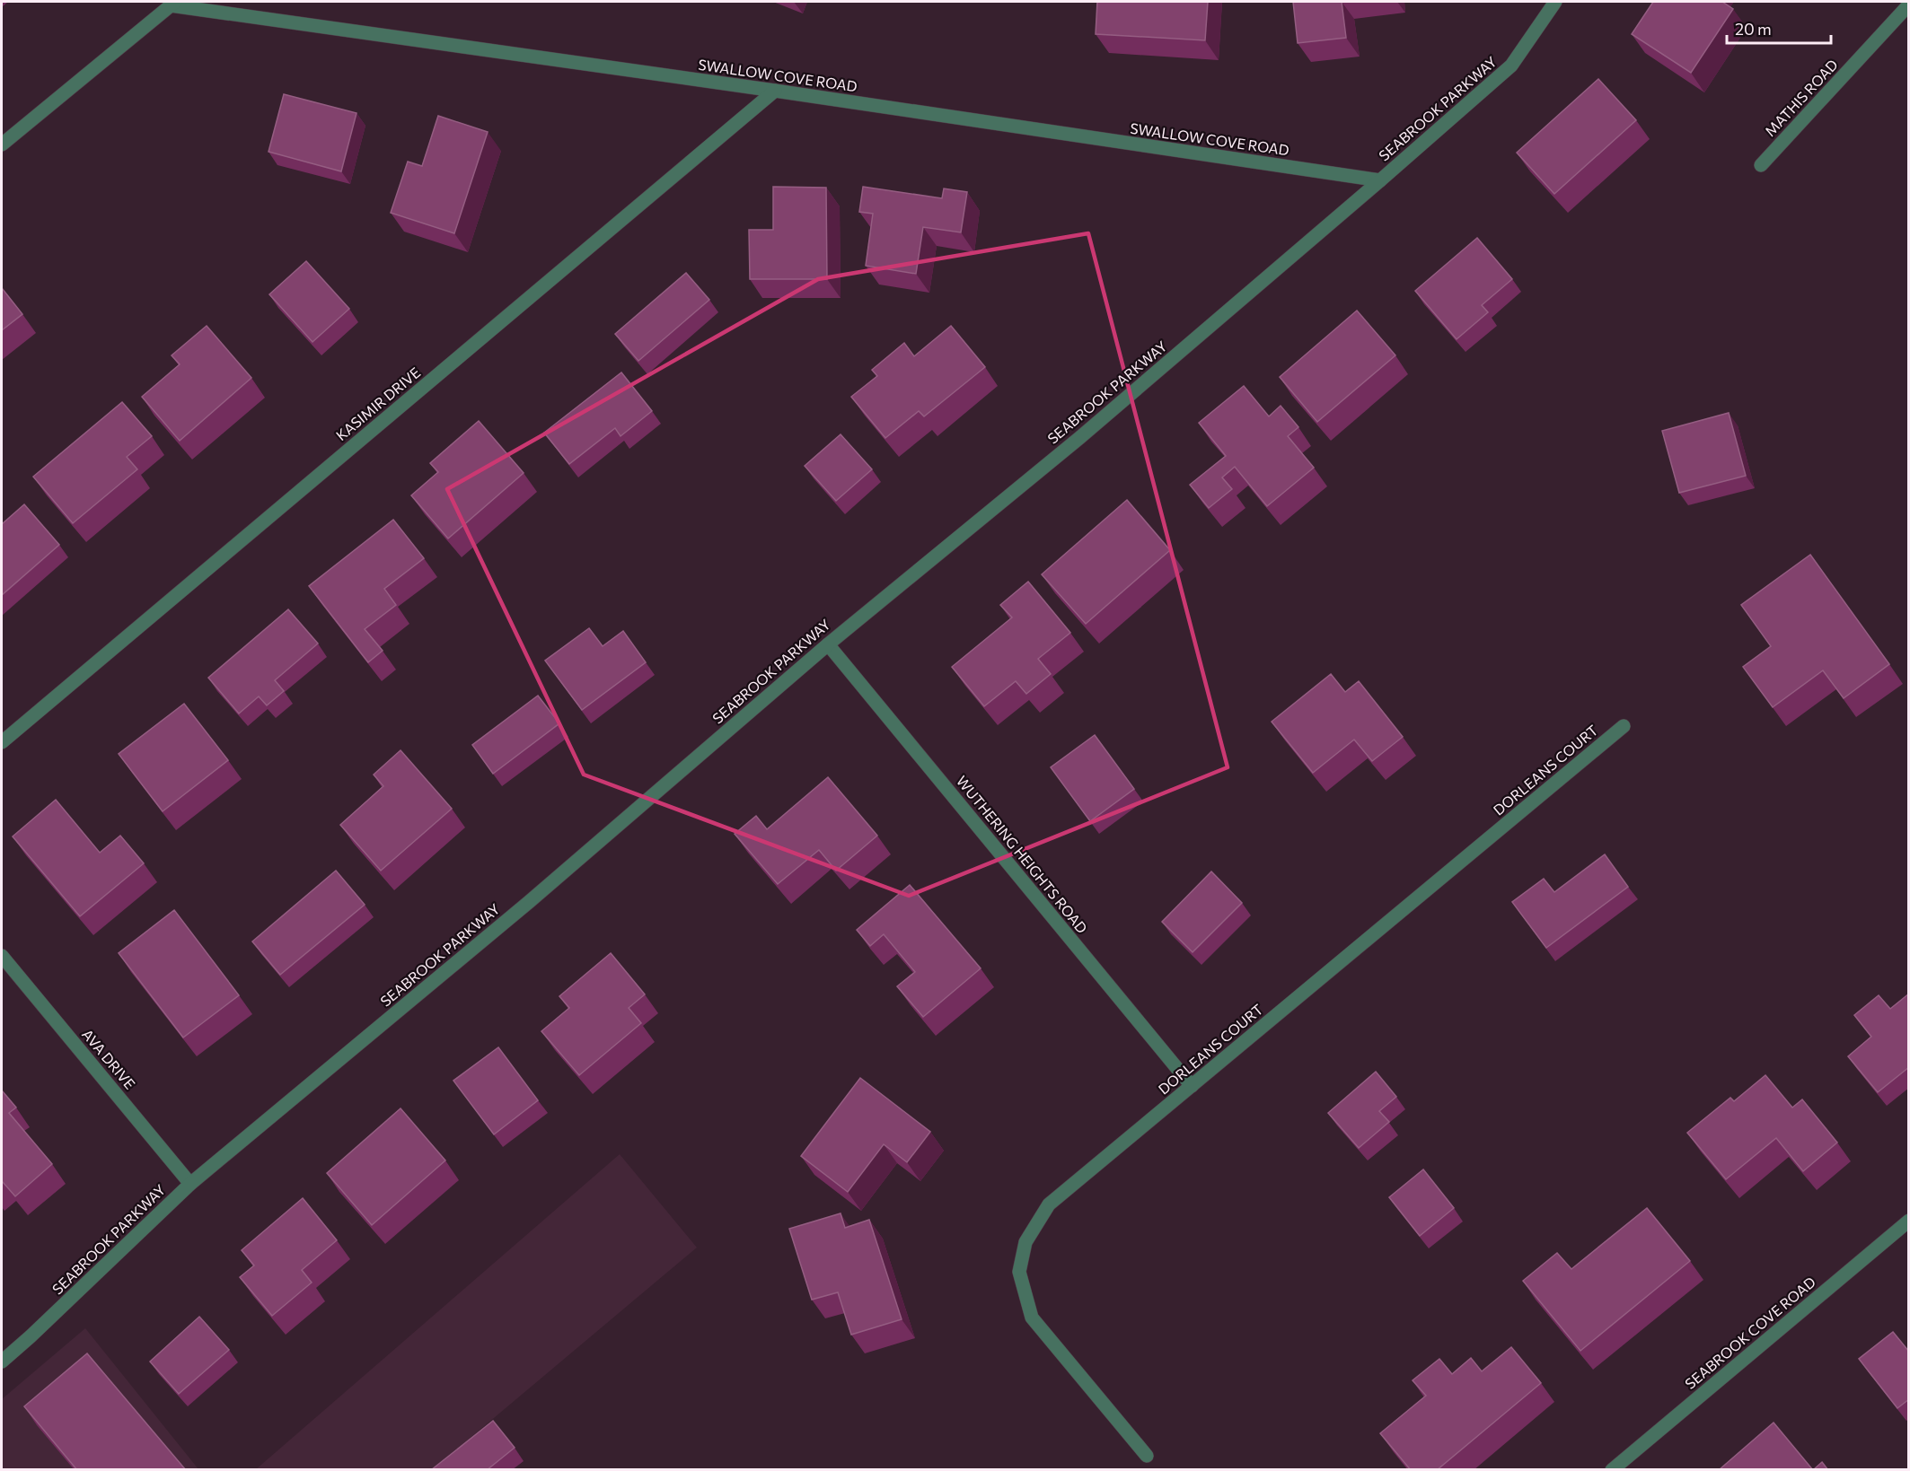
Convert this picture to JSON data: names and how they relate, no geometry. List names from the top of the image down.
{
  "streets": {
    "street": [
      "SWALLOW COVE ROAD",
      "MATHIS ROAD",
      "SEABROOK PARKWAY",
      "KASIMIR DRIVE",
      "DORLEANS COURT",
      "WUTHERING HEIGHTS ROAD",
      "AVA DRIVE",
      "SEABROOK COVE ROAD"
    ]
  },
  "crossings": [
    ["SWALLOW COVE ROAD", "SEABROOK PARKWAY"],
    ["SWALLOW COVE ROAD", "KASIMIR DRIVE"],
    ["SEABROOK PARKWAY", "WUTHERING HEIGHTS ROAD"],
    ["SEABROOK PARKWAY", "AVA DRIVE"],
    ["DORLEANS COURT", "WUTHERING HEIGHTS ROAD"]
  ],
  "scale_bar": "20 m"
}
